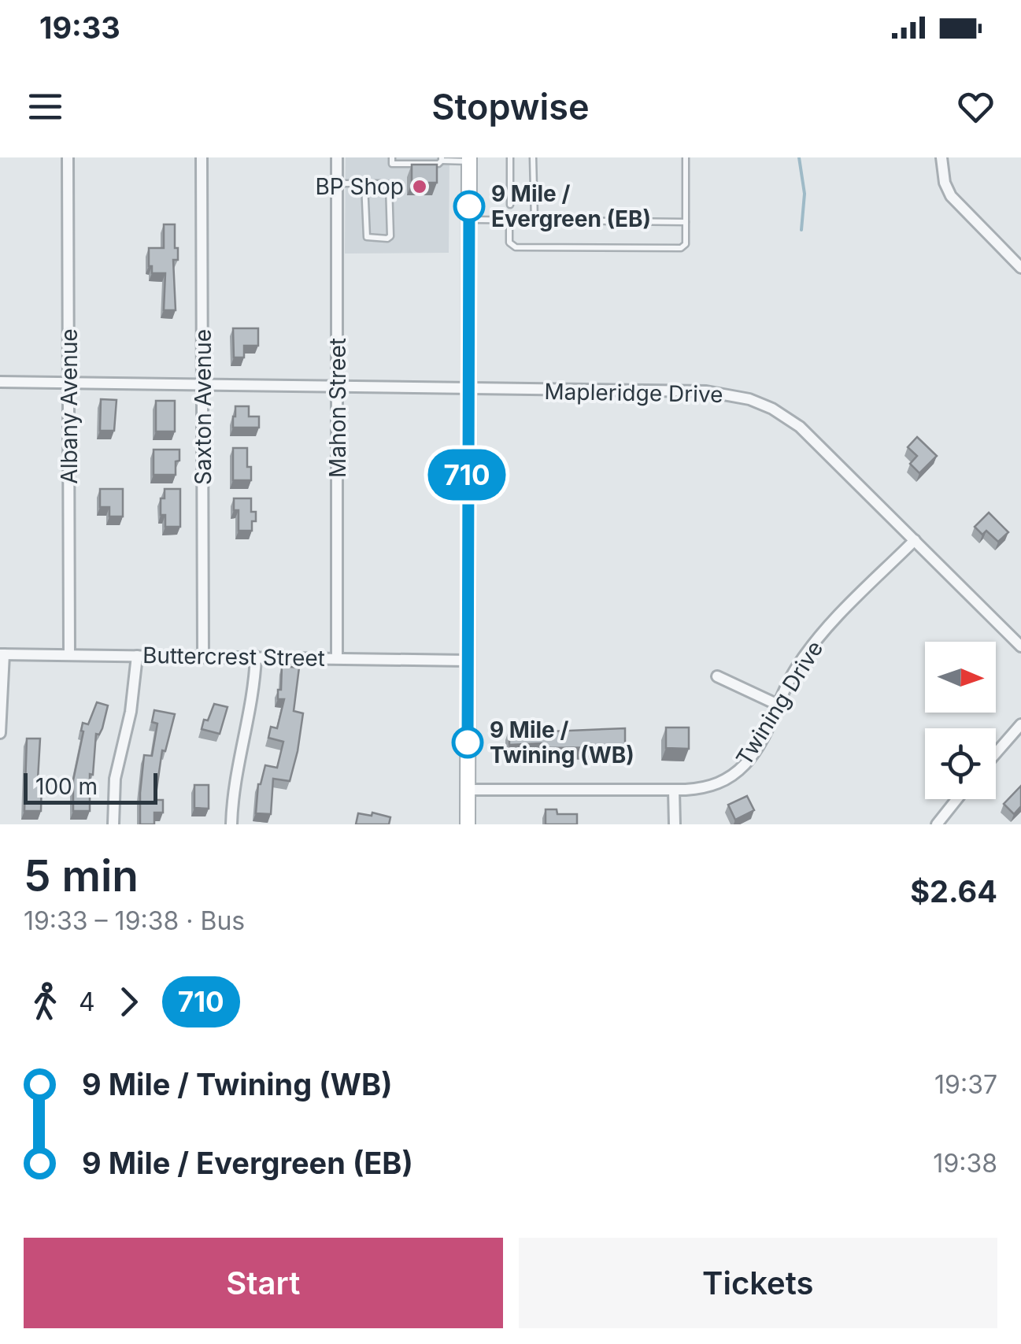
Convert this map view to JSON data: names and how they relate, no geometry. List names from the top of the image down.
{
  "streets": {
    "street": [
      "Mapleridge Drive",
      "Albany Avenue",
      "Saxton Avenue",
      "Mahon Street",
      "Buttercrest Street",
      "Twining Drive"
    ]
  },
  "crossings": [
    ["Mapleridge Drive", "Albany Avenue"],
    ["Mapleridge Drive", "Saxton Avenue"],
    ["Mapleridge Drive", "Mahon Street"],
    ["Mapleridge Drive", "Twining Drive"],
    ["Albany Avenue", "Buttercrest Street"],
    ["Saxton Avenue", "Buttercrest Street"],
    ["Mahon Street", "Buttercrest Street"]
  ],
  "places": ["BP Shop", "9 Mile / Evergreen (EB)", "9 Mile / Twining (WB)"],
  "lines": ["bus line 710"],
  "scale_bar": "100 m",
  "north": "right",
  "page": {
    "status": "19:33",
    "header": "Stopwise",
    "on_map": "710",
    "scale": "100 m",
    "heading": ["5 min", "19:33 – 19:38 · Bus", "$2.64"],
    "legs": ["4", "710"],
    "list": [
      {
        "name": "9 Mile / Twining (WB)",
        "value": "19:37"
      },
      {
        "name": "9 Mile / Evergreen (EB)",
        "value": "19:38"
      }
    ],
    "buttons": ["Start", "Tickets"]
  }
}
